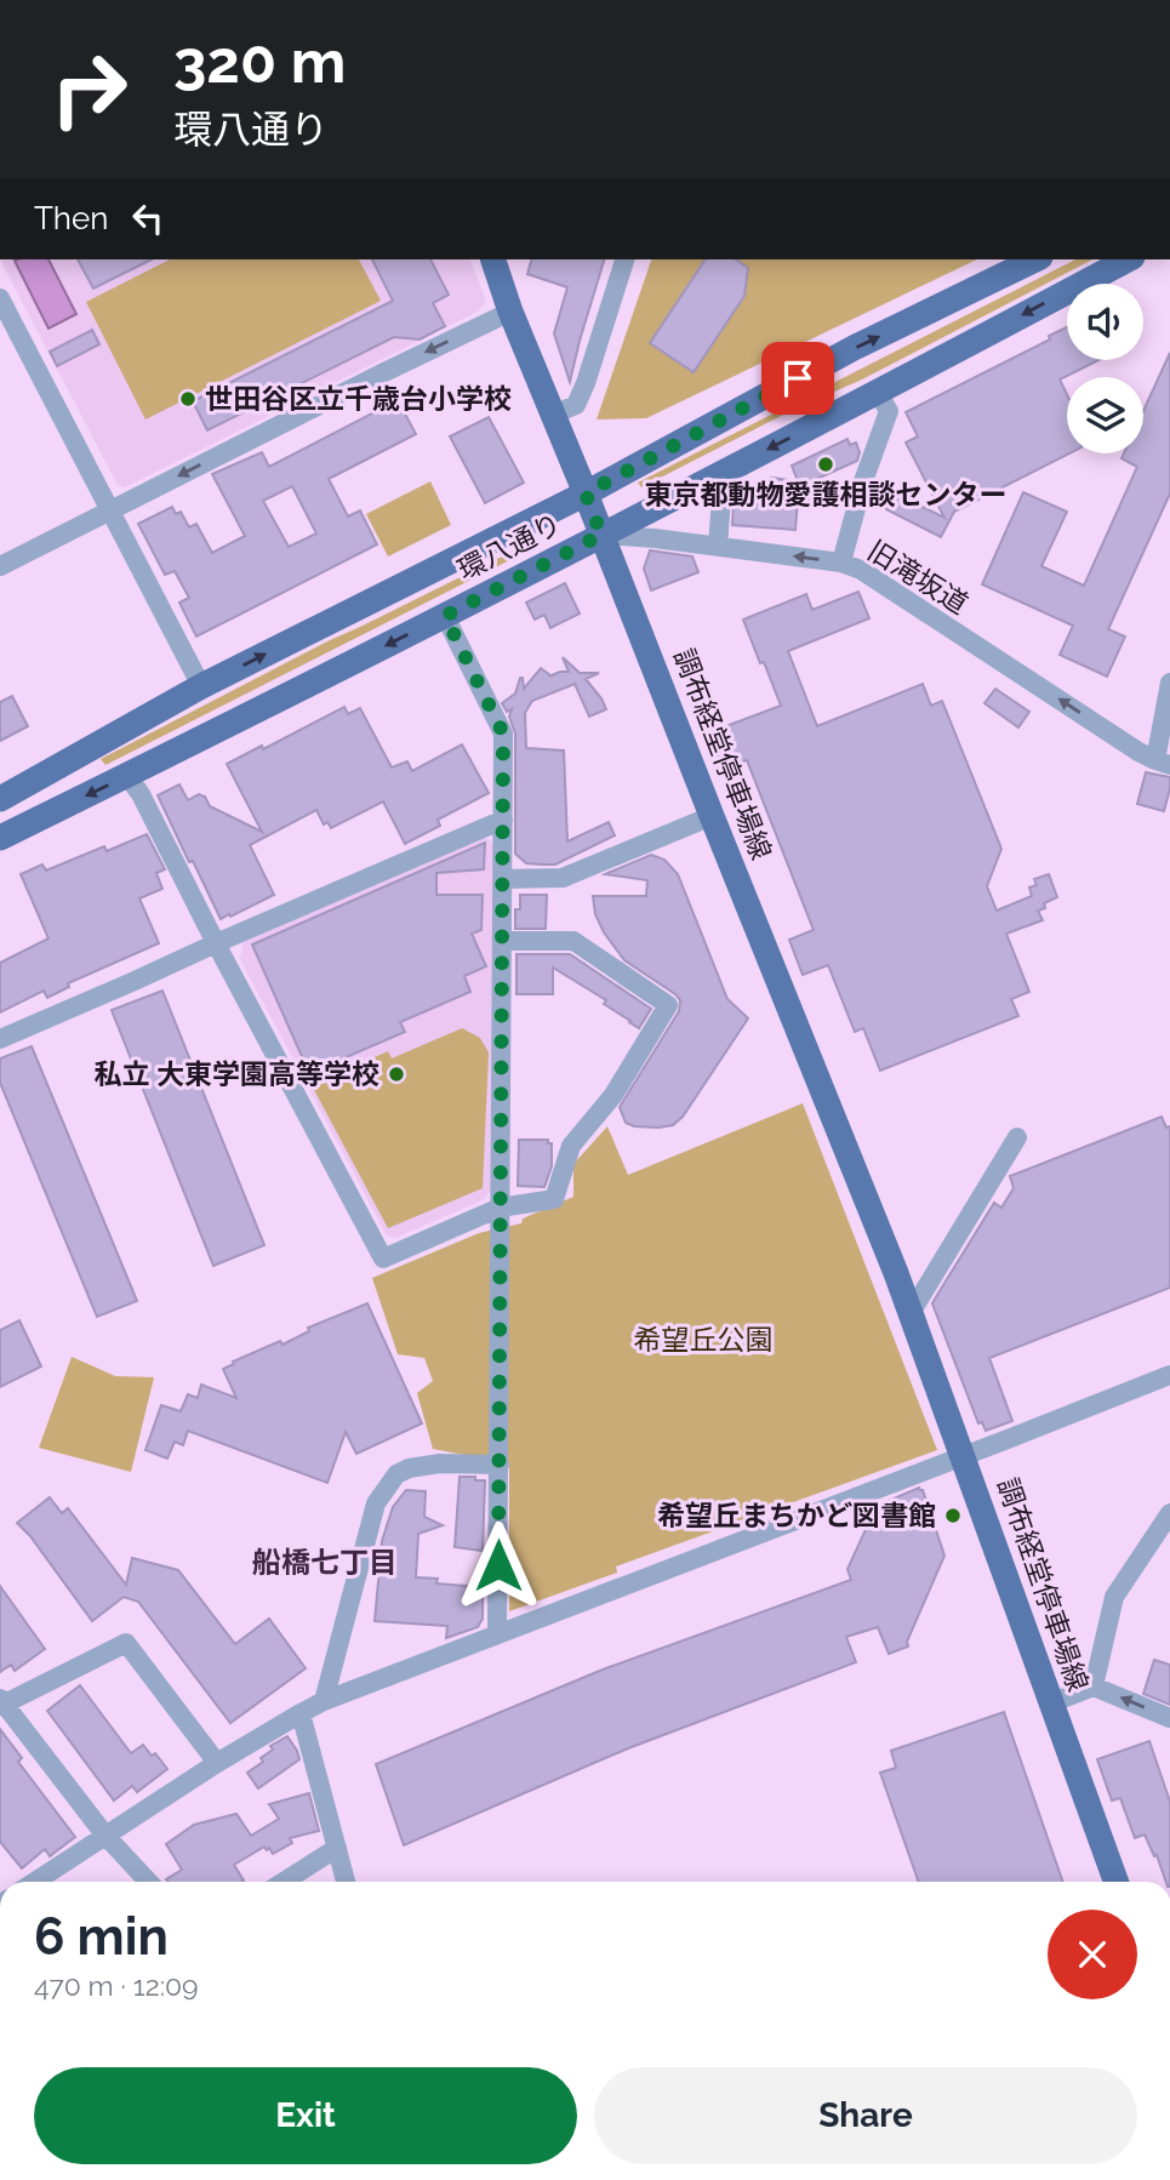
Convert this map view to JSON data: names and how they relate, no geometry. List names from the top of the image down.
{
  "streets": {
    "main road": ["環八通り", "調布経堂停車場線"],
    "street": ["旧滝坂道"]
  },
  "crossings": [
    ["環八通り", "旧滝坂道"],
    ["環八通り", "調布経堂停車場線"],
    ["旧滝坂道", "調布経堂停車場線"]
  ],
  "one_way": ["旧滝坂道"],
  "districts": ["船橋七丁目"],
  "parks": ["希望丘公園"],
  "places": [
    "世田谷区立千歳台小学校",
    "東京都動物愛護相談センター",
    "私立 大東学園高等学校",
    "希望丘まちかど図書館"
  ],
  "page": {
    "turn": ["320 m", "環八通り"],
    "then": "Then",
    "heading": ["6 min", "470 m · 12:09"],
    "buttons": ["Exit", "Share"]
  }
}
